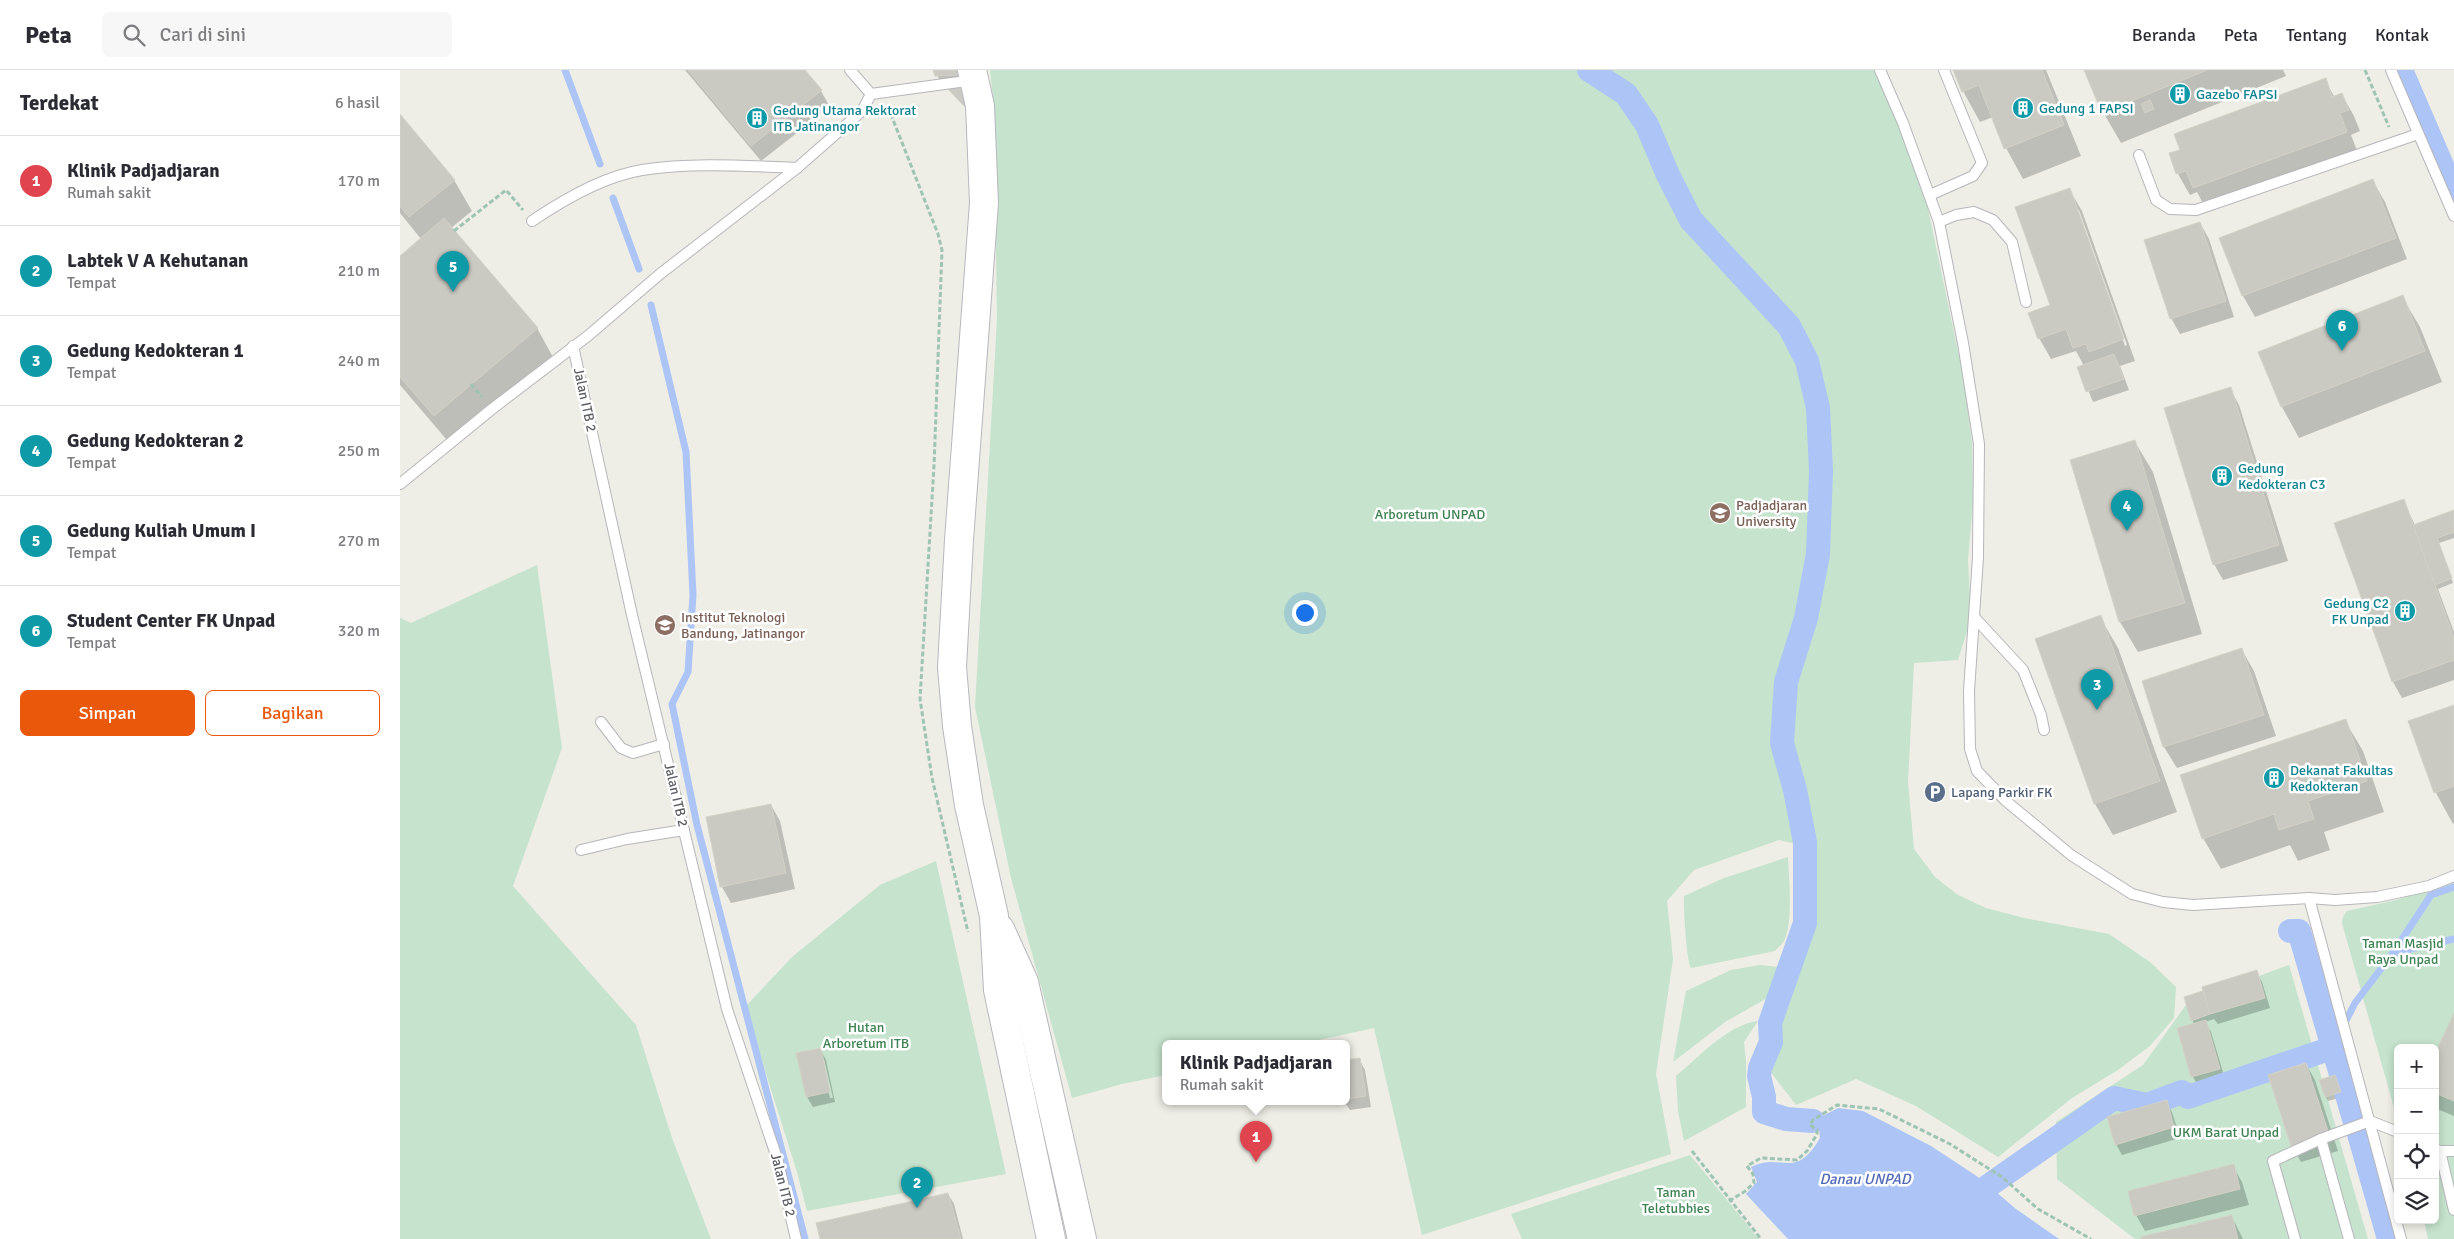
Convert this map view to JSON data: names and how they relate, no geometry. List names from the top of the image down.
{
  "streets": {
    "lane": ["Jalan ITB 2"]
  },
  "water": ["Danau UNPAD"],
  "parks": [
    "Arboretum UNPAD",
    "Taman Masjid Raya Unpad",
    "Hutan Arboretum ITB",
    "UKM Barat Unpad",
    "Taman Teletubbies"
  ],
  "places": {
    "building": [
      "Gazebo FAPSI",
      "Gedung 1 FAPSI",
      "Gedung Utama Rektorat ITB Jatinangor",
      "Gedung Kedokteran C3",
      "Gedung C2 FK Unpad",
      "Dekanat Fakultas Kedokteran"
    ],
    "school or university": ["Padjadjaran University", "Institut Teknologi Bandung, Jatinangor"],
    "parking": ["Lapang Parkir FK"]
  },
  "page": {
    "header": "Peta",
    "search": "Cari di sini",
    "nav": [
      "Beranda",
      "Peta",
      "Tentang",
      "Kontak"
    ],
    "heading": ["Terdekat", "6 hasil"],
    "list": [
      {
        "mark": "1",
        "name": "Klinik Padjadjaran",
        "note": "Rumah sakit",
        "value": "170 m"
      },
      {
        "mark": "2",
        "name": "Labtek V A Kehutanan",
        "note": "Tempat",
        "value": "210 m"
      },
      {
        "mark": "3",
        "name": "Gedung Kedokteran 1",
        "note": "Tempat",
        "value": "240 m"
      },
      {
        "mark": "4",
        "name": "Gedung Kedokteran 2",
        "note": "Tempat",
        "value": "250 m"
      },
      {
        "mark": "5",
        "name": "Gedung Kuliah Umum I",
        "note": "Tempat",
        "value": "270 m"
      },
      {
        "mark": "6",
        "name": "Student Center FK Unpad",
        "note": "Tempat",
        "value": "320 m"
      }
    ],
    "pins": [
      "5",
      "6",
      "4",
      "3",
      "1",
      "2"
    ],
    "buttons": ["Simpan", "Bagikan"],
    "popup": ["Klinik Padjadjaran", "Rumah sakit"],
    "map_buttons": ["+", "−"]
  }
}
